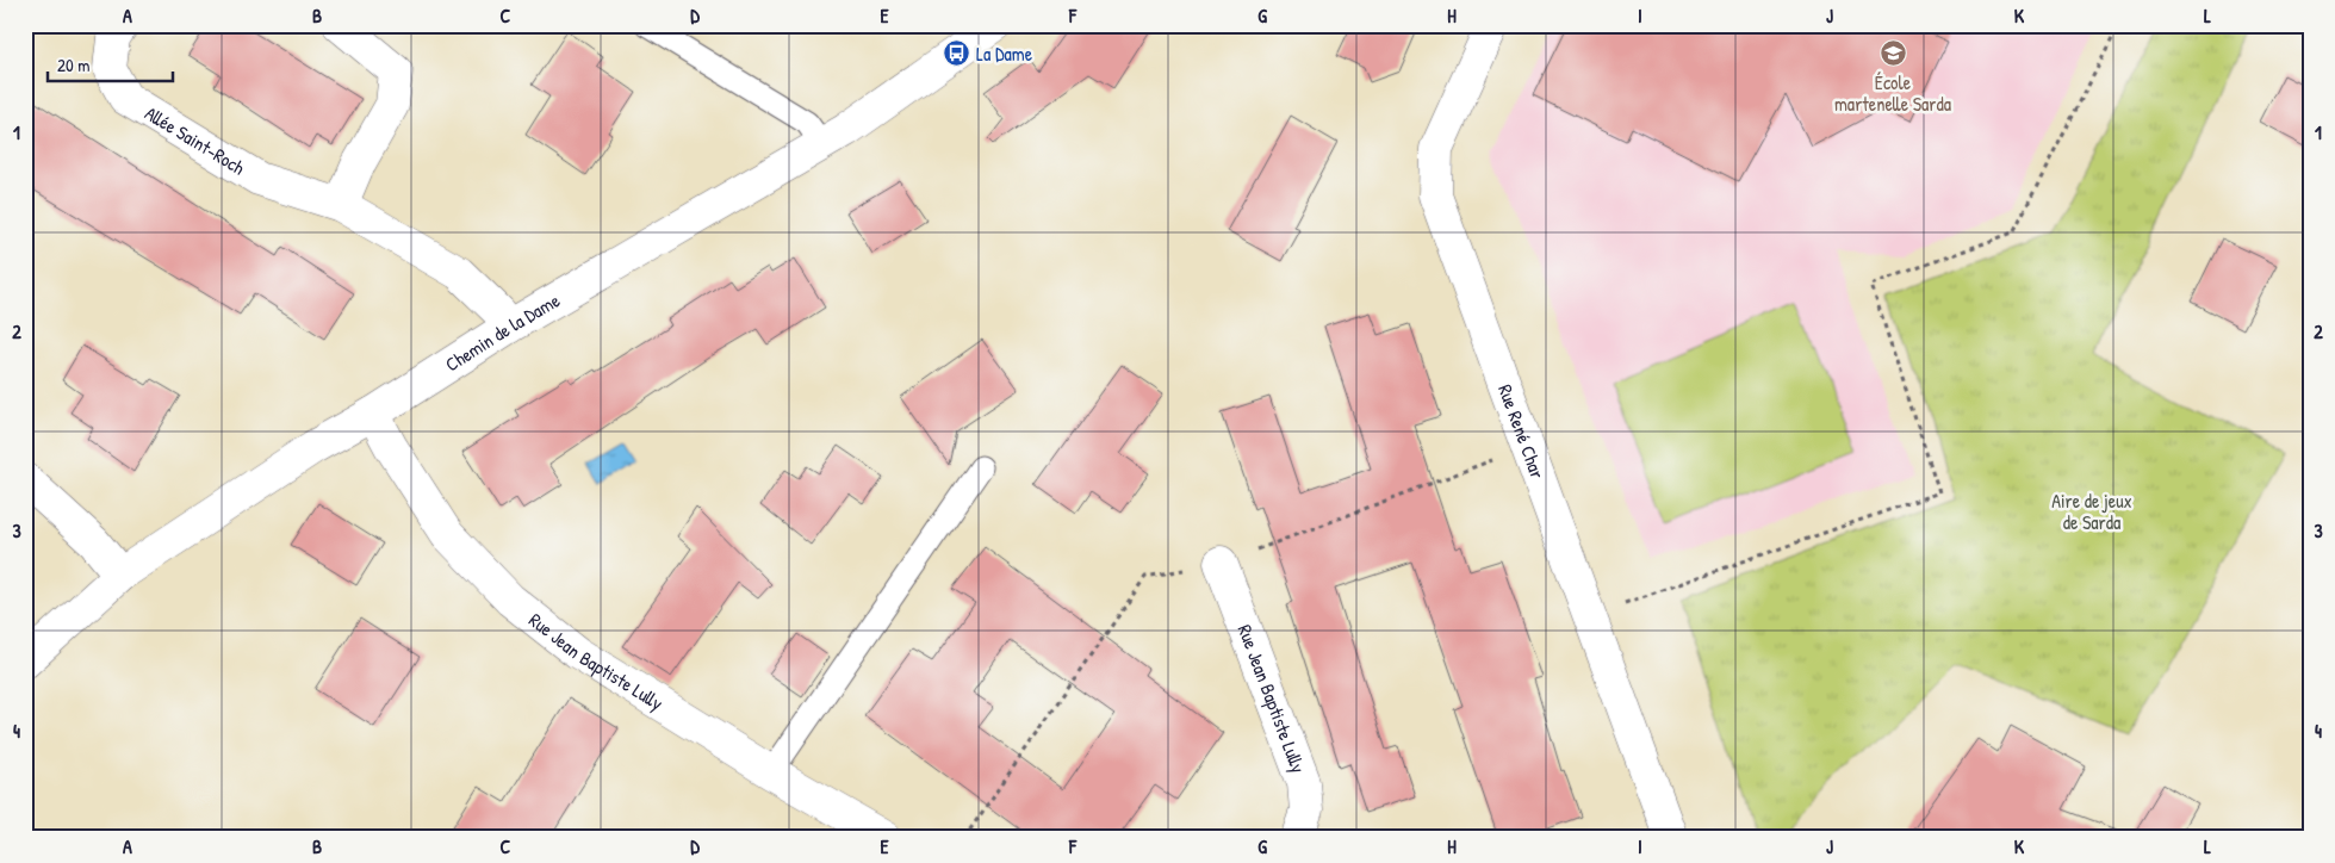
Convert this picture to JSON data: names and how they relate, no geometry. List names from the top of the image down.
{
  "streets": {
    "street": [
      "Allée Saint-Roch",
      "Chemin de la Dame",
      "Rue René Char",
      "Rue Jean Baptiste Lully"
    ]
  },
  "crossings": [
    ["Allée Saint-Roch", "Chemin de la Dame"],
    ["Chemin de la Dame", "Rue Jean Baptiste Lully"]
  ],
  "parks": ["Aire de jeux de Sarda"],
  "places": {
    "bus stop": ["La Dame"],
    "school or university": ["École martenelle Sarda"]
  },
  "scale_bar": "20 m",
  "grid": {
    "columns": [
      "A",
      "B",
      "C",
      "D",
      "E",
      "F",
      "G",
      "H",
      "I",
      "J",
      "K",
      "L"
    ],
    "rows": [
      "1",
      "2",
      "3",
      "4"
    ]
  }
}
